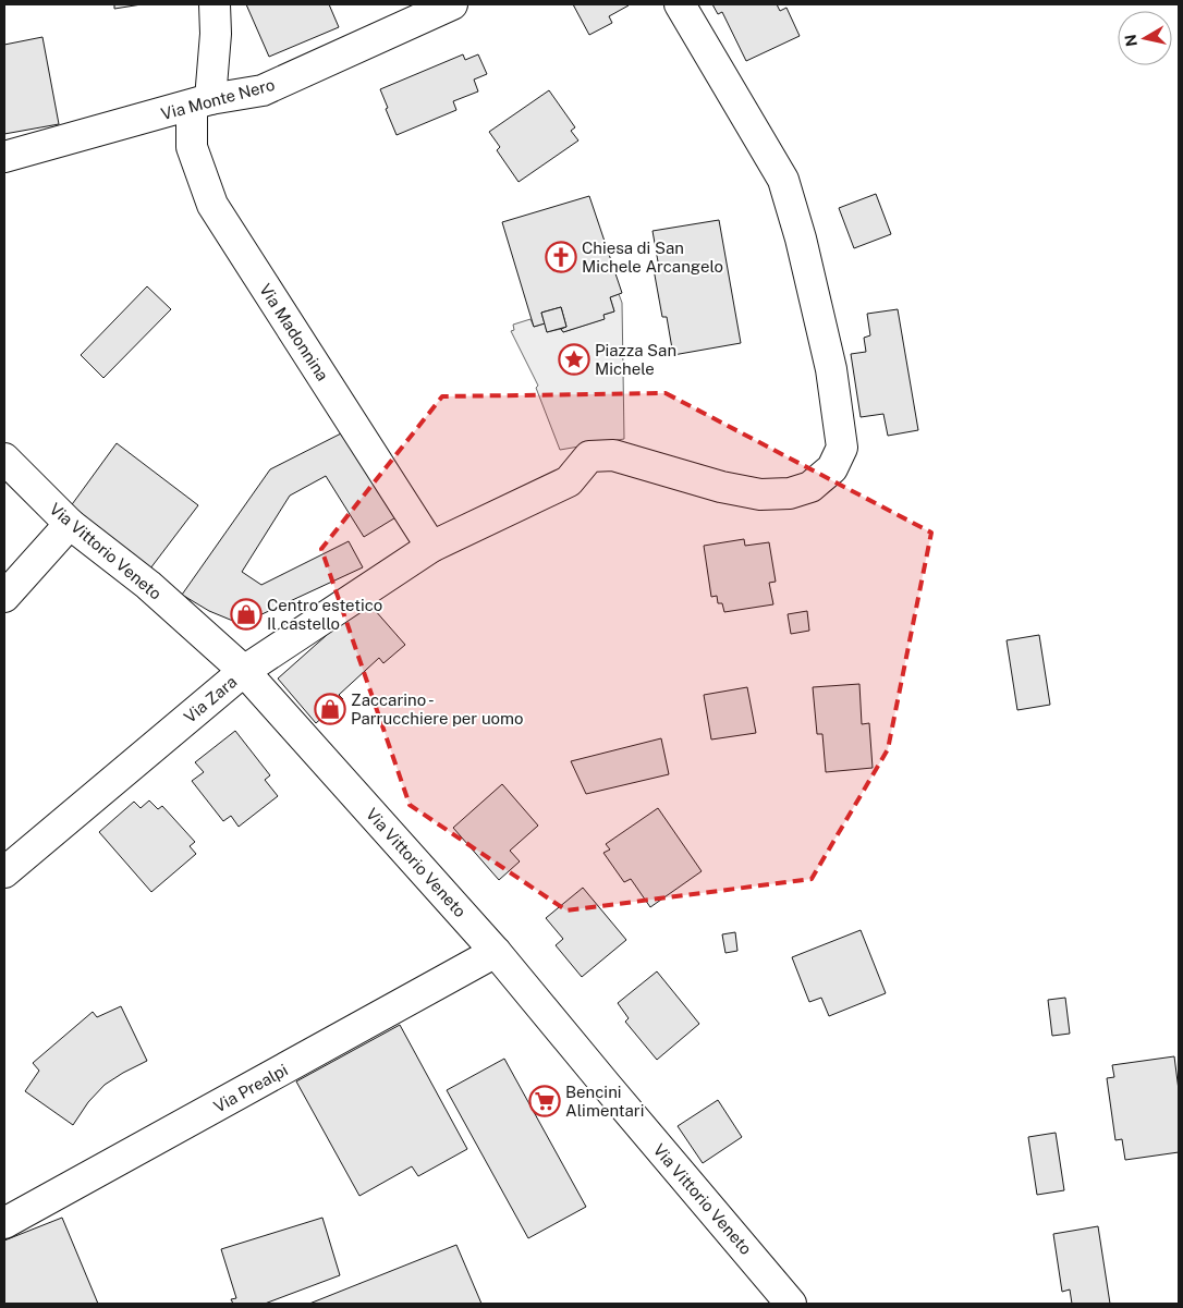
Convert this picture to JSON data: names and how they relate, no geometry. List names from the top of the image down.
{
  "streets": {
    "street": [
      "Via Monte Nero",
      "Via Madonnina",
      "Via Vittorio Veneto",
      "Via Zara",
      "Via Prealpi"
    ]
  },
  "crossings": [
    ["Via Monte Nero", "Via Madonnina"],
    ["Via Madonnina", "Via Zara"],
    ["Via Vittorio Veneto", "Via Zara"],
    ["Via Vittorio Veneto", "Via Prealpi"]
  ],
  "places": {
    "church": ["Chiesa di San Michele Arcangelo"],
    "place": ["Piazza San Michele"],
    "shop": ["Centro estetico Il castello", "Zaccarino - Parrucchiere per uomo"],
    "supermarket": ["Bencini Alimentari"]
  },
  "north": "left"
}
